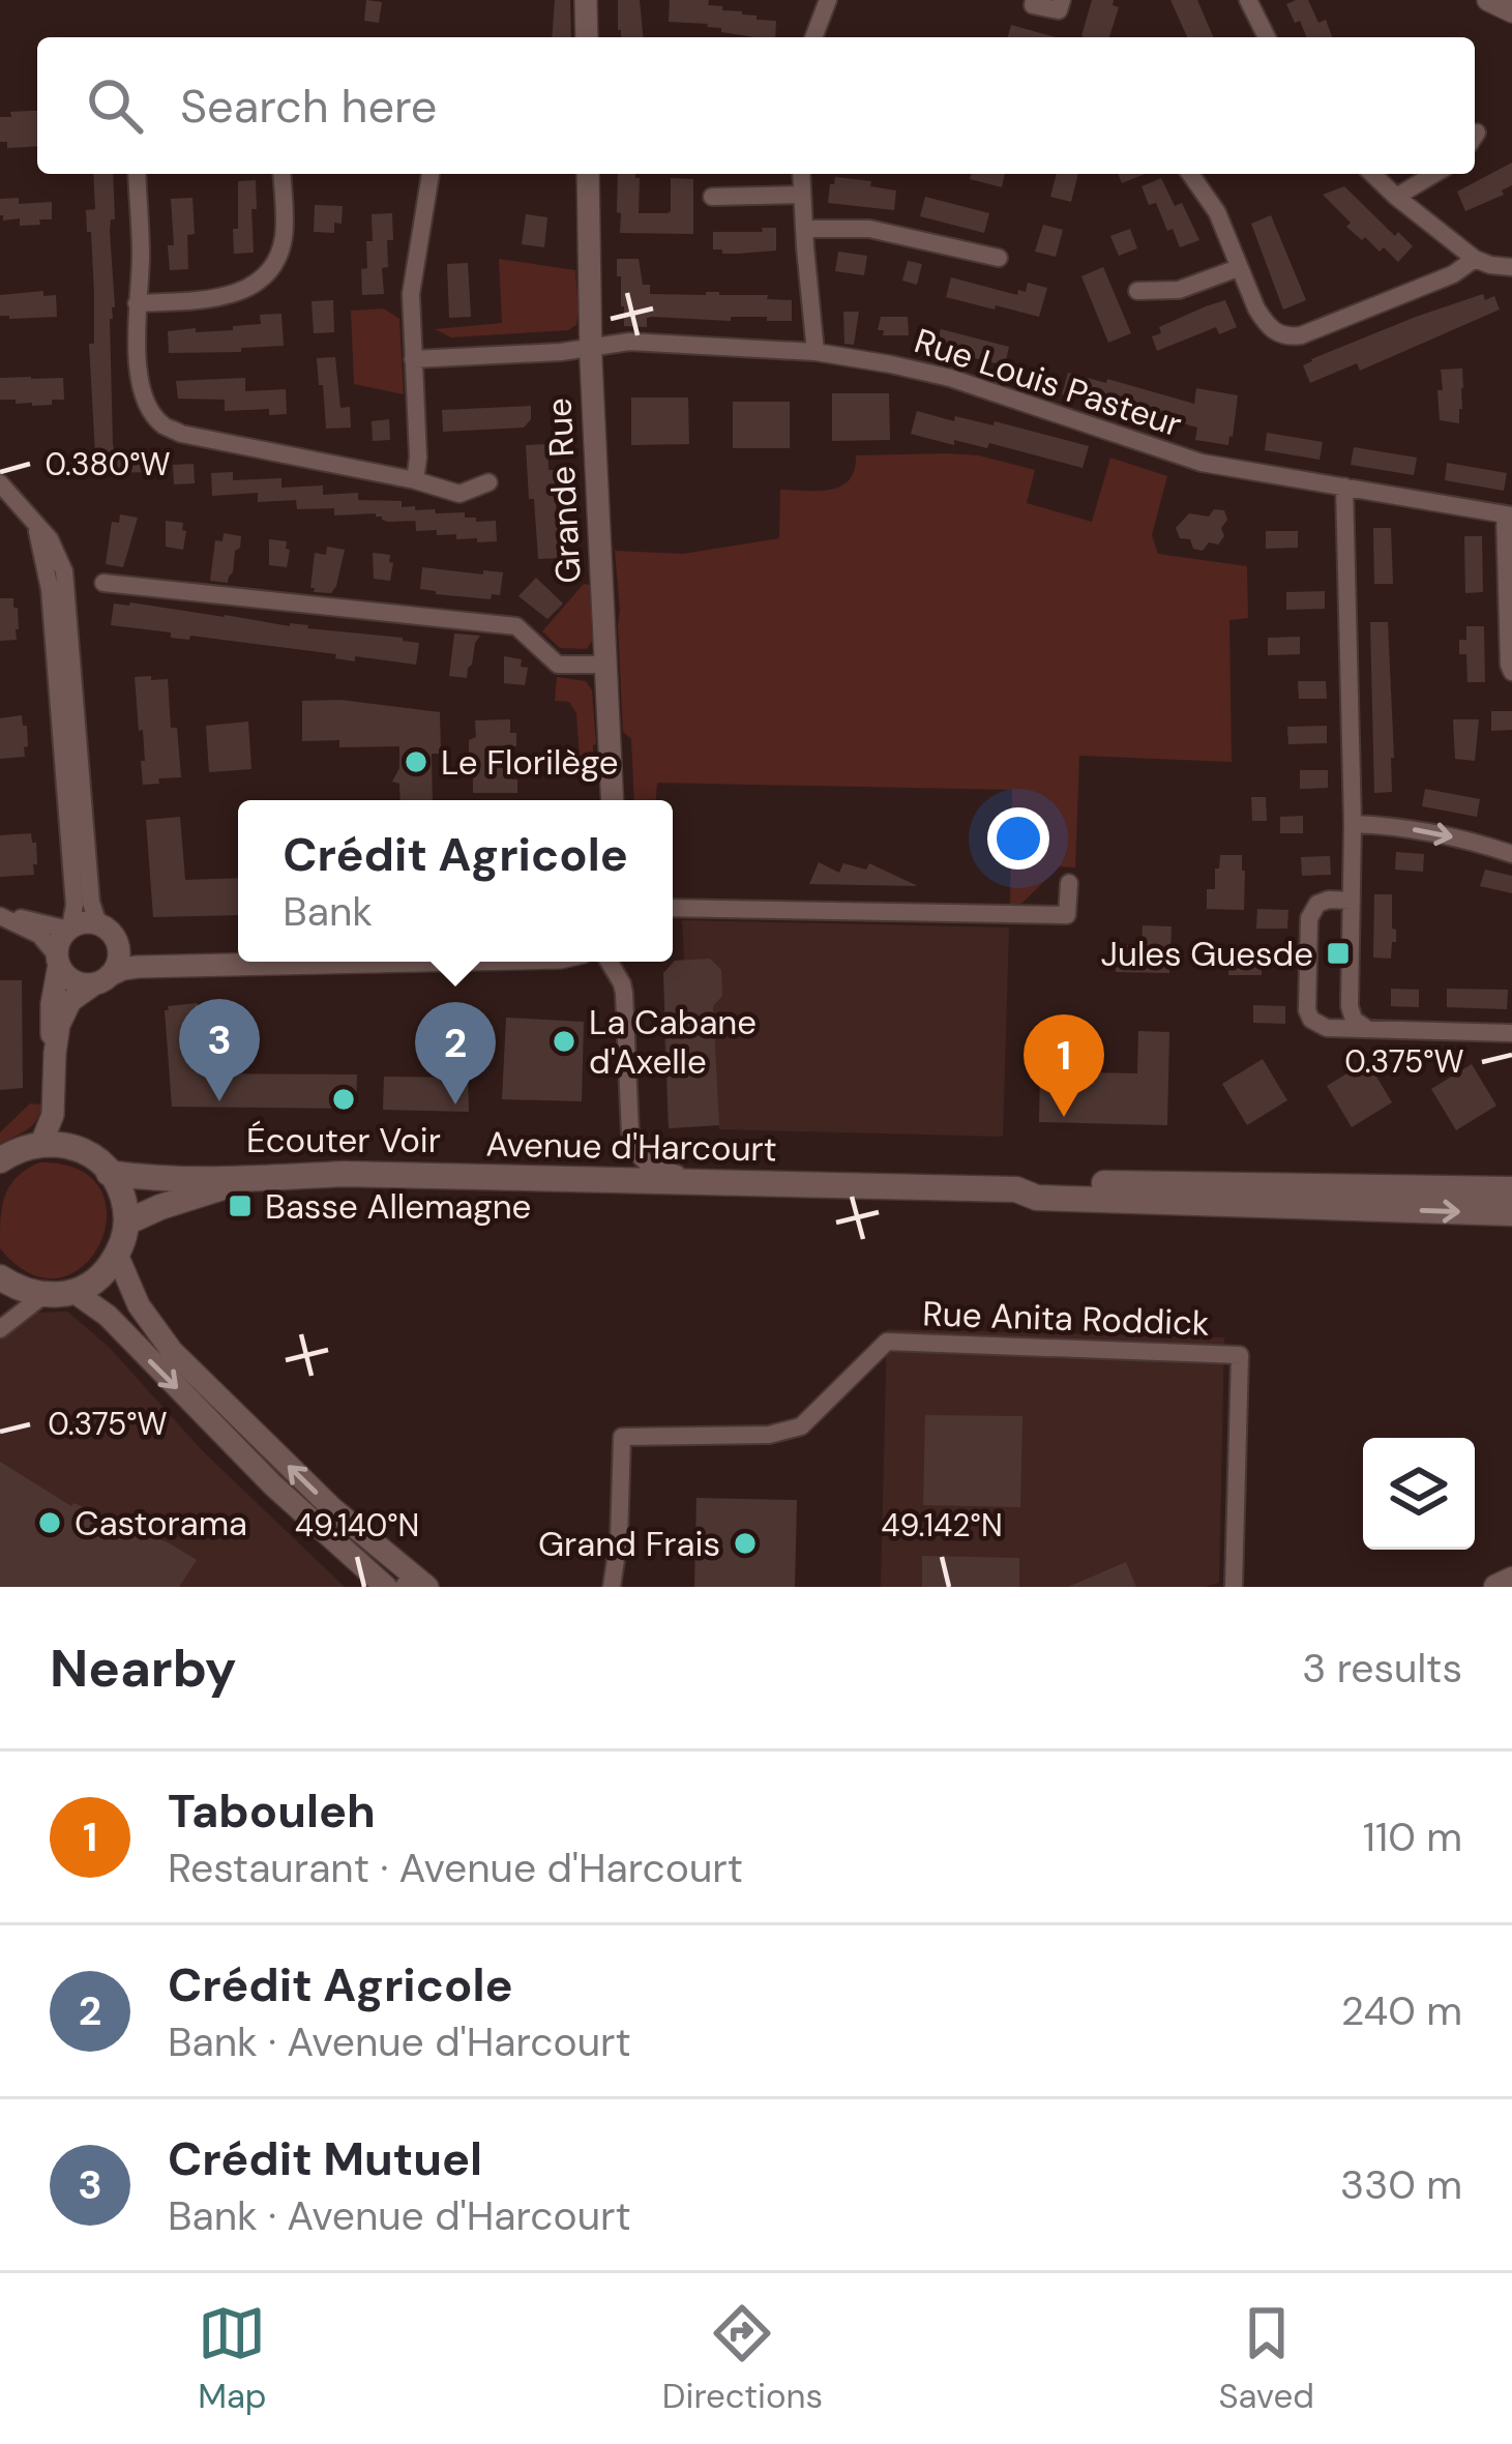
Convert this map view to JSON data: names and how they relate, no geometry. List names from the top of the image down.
{
  "streets": {
    "main road": ["Avenue d'Harcourt"],
    "street": ["Rue Louis Pasteur", "Grande Rue", "Rue Anita Roddick"]
  },
  "crossings": [
    ["Rue Louis Pasteur", "Grande Rue"]
  ],
  "places": {
    "other": [
      "Le Florilège",
      "La Cabane d'Axelle",
      "Écouter Voir",
      "Castorama",
      "Grand Frais"
    ],
    "transit": ["Jules Guesde", "Basse Allemagne"]
  },
  "page": {
    "search": "Search here",
    "popup": ["Crédit Agricole", "Bank"],
    "pins": ["3", "2", "1"],
    "heading": ["Nearby", "3 results"],
    "list": [
      {
        "mark": "1",
        "name": "Tabouleh",
        "note": "Restaurant · Avenue d'Harcourt",
        "value": "110 m"
      },
      {
        "mark": "2",
        "name": "Crédit Agricole",
        "note": "Bank · Avenue d'Harcourt",
        "value": "240 m"
      },
      {
        "mark": "3",
        "name": "Crédit Mutuel",
        "note": "Bank · Avenue d'Harcourt",
        "value": "330 m"
      }
    ],
    "nav": ["Map", "Directions", "Saved"]
  },
  "coordinates": [
    "0.380°W",
    "0.375°W",
    "49.140°N",
    "49.142°N"
  ]
}
